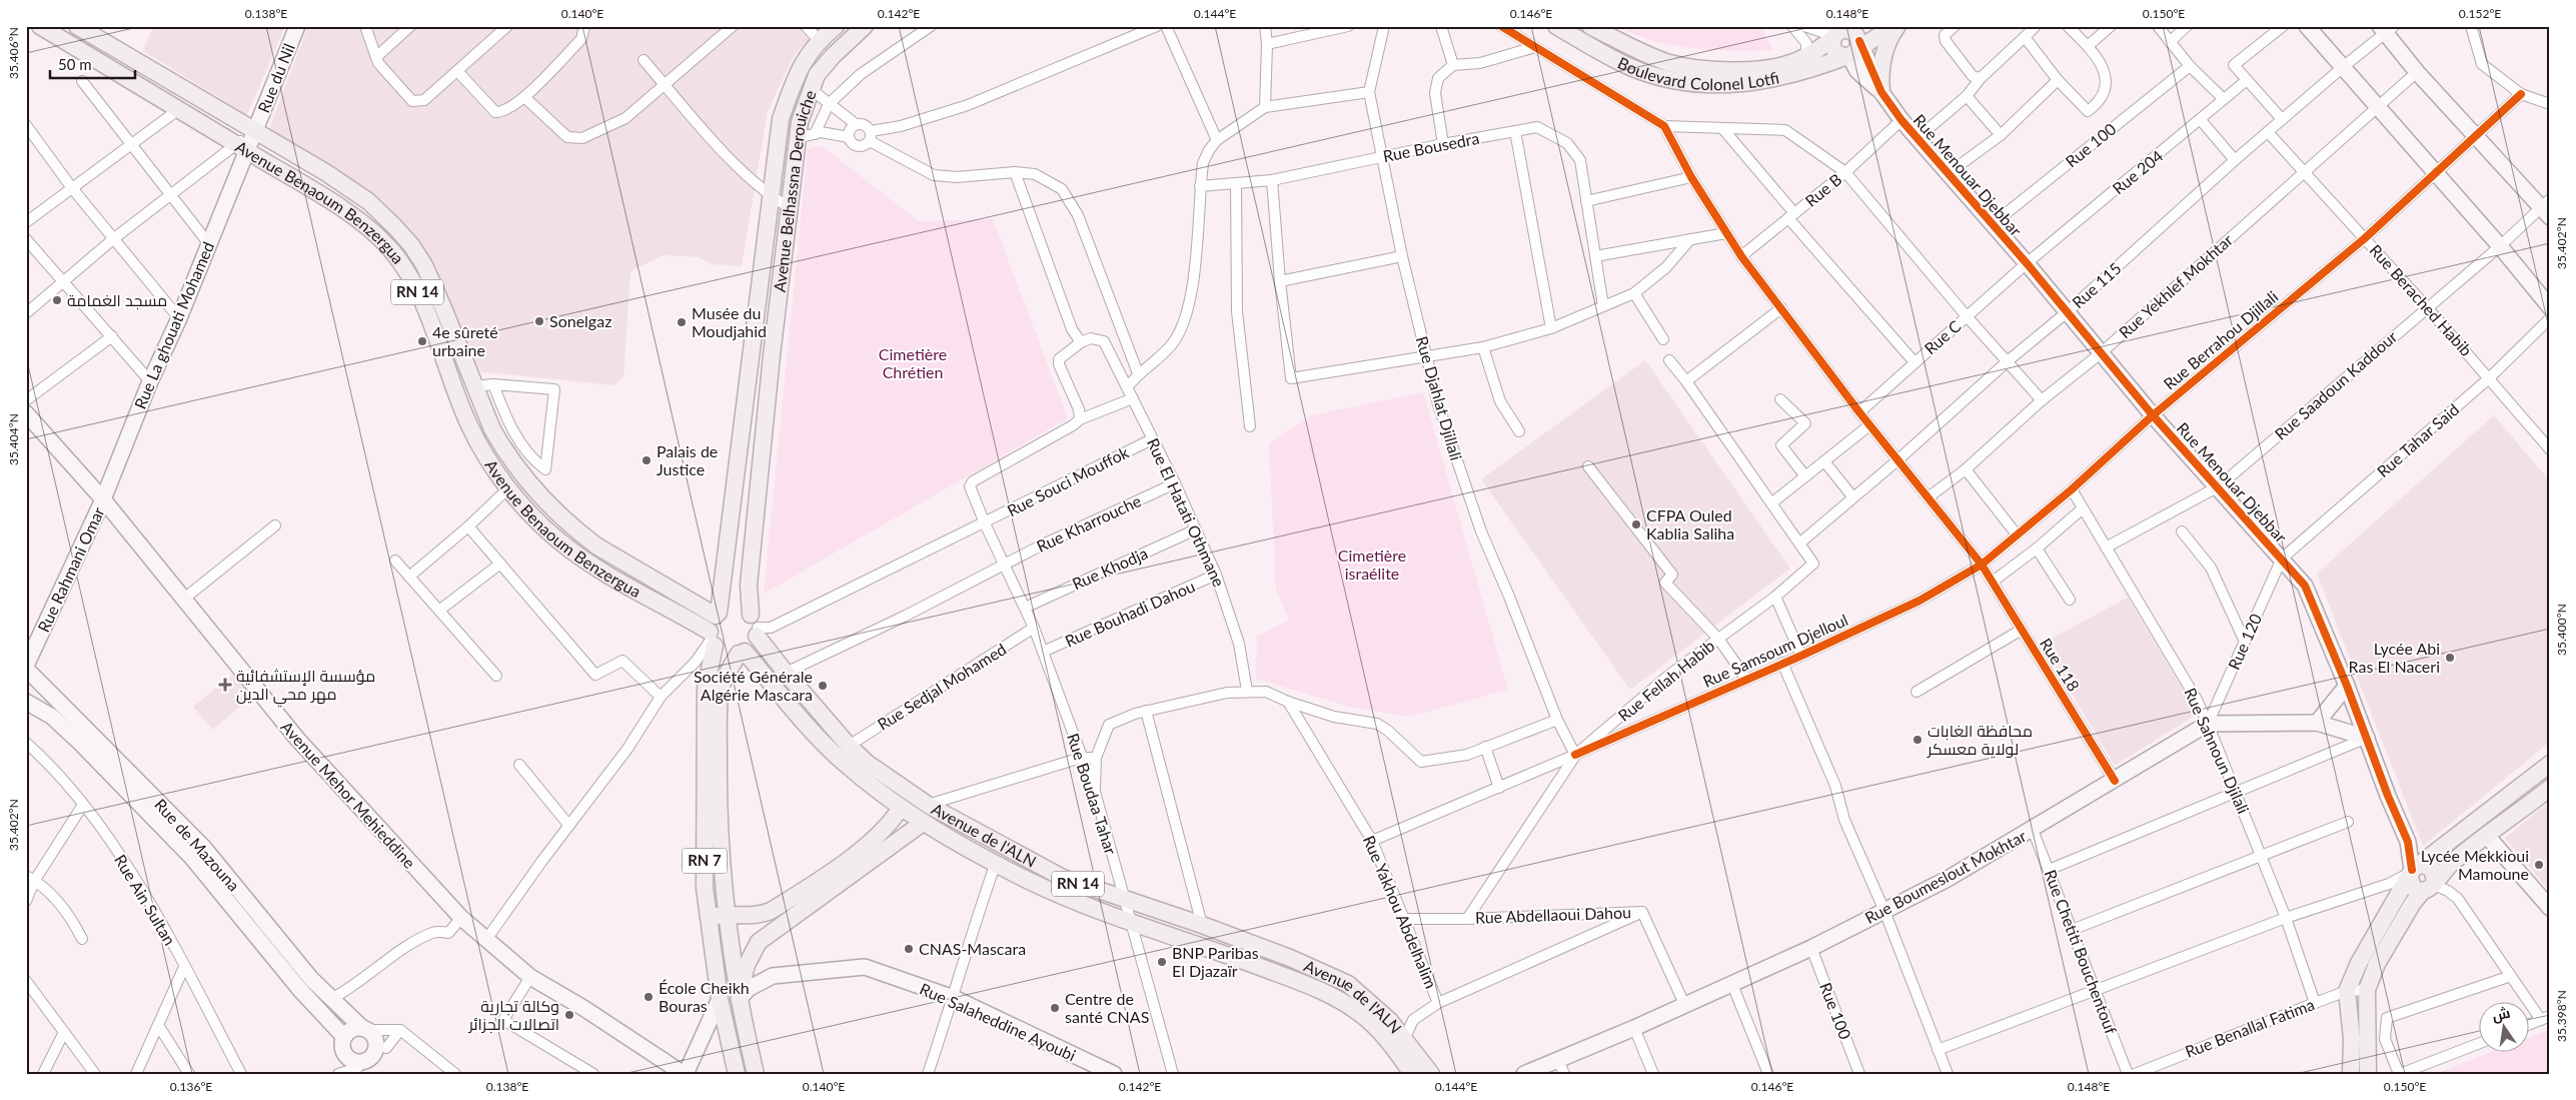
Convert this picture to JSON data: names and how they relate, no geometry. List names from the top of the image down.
{
  "streets": {
    "main road": [
      "Boulevard Colonel Lotfi",
      "Avenue Belhassna Derouiche",
      "Avenue Benaoum Benzergua",
      "RN 14",
      "Avenue de l'ALN",
      "RN 7"
    ],
    "street": [
      "Rue du Nil",
      "Rue 100",
      "Rue Bousedra",
      "Rue 204",
      "Rue Menouar Djebbar",
      "Rue B",
      "Rue 115",
      "Rue Yekhlef Mokhtar",
      "Rue Berached Habib",
      "Rue La ghouati Mohamed",
      "Rue C",
      "Rue Berrahou Djillali",
      "Rue Saadoun Kaddour",
      "Rue Djahlat Djillali",
      "Rue Tahar Said",
      "Rue Souci Mouffok",
      "Rue El Hatati Othmane",
      "Rue Kharrouche",
      "Rue Khodja",
      "Rue Rahmani Omar",
      "Rue Bouhadi Dahou",
      "Rue 120",
      "Rue Samsoum Djelloul",
      "Rue 118",
      "Rue Fellah Habib",
      "Rue Sedjal Mohamed",
      "Rue Sahnoun Djilali",
      "Rue Boudaa Tahar",
      "Avenue Mehor Mehieddine",
      "Rue de Mazouna",
      "Rue Boumeslout Mokhtar",
      "Rue Ain Sultan",
      "Rue Yakhou Abdelhalim",
      "Rue Abdellaoui Dahou",
      "Rue Chetiti Bouchentouf",
      "Rue Salaheddine Ayoubi",
      "Rue Benallal Fatima"
    ]
  },
  "crossings": [
    ["Boulevard Colonel Lotfi", "Rue Menouar Djebbar"],
    ["Rue du Nil", "Avenue Benaoum Benzergua"],
    ["Rue du Nil", "Rue La ghouati Mohamed"],
    ["Rue 100", "Rue Menouar Djebbar"],
    ["Rue 100", "Rue Boumeslout Mokhtar"],
    ["Rue Bousedra", "Rue Djahlat Djillali"],
    ["Rue 204", "Rue Menouar Djebbar"],
    ["Rue 204", "Rue C"],
    ["Rue Menouar Djebbar", "Rue B"],
    ["Rue Menouar Djebbar", "Rue 115"],
    ["Rue Menouar Djebbar", "Rue Yekhlef Mokhtar"],
    ["Rue Menouar Djebbar", "Rue C"],
    ["Rue Menouar Djebbar", "Rue Berrahou Djillali"],
    ["Rue Menouar Djebbar", "Rue Saadoun Kaddour"],
    ["Rue Menouar Djebbar", "Rue Tahar Said"],
    ["Rue Menouar Djebbar", "Rue 120"],
    ["Rue B", "Rue 118"],
    ["Avenue Belhassna Derouiche", "Avenue Benaoum Benzergua"],
    ["Avenue Belhassna Derouiche", "Rue Souci Mouffok"],
    ["Avenue Belhassna Derouiche", "Avenue de l'ALN"],
    ["Avenue Belhassna Derouiche", "RN 7"],
    ["Avenue Benaoum Benzergua", "Rue La ghouati Mohamed"],
    ["Avenue Benaoum Benzergua", "Rue Souci Mouffok"],
    ["Avenue Benaoum Benzergua", "Avenue de l'ALN"],
    ["Avenue Benaoum Benzergua", "RN 7"],
    ["Rue 115", "Rue Berached Habib"],
    ["Rue 115", "Rue 118"],
    ["Rue 115", "Rue Fellah Habib"],
    ["Rue Yekhlef Mokhtar", "Rue Berached Habib"],
    ["Rue Yekhlef Mokhtar", "Rue 118"],
    ["Rue Berached Habib", "Rue Berrahou Djillali"],
    ["Rue Berached Habib", "Rue Saadoun Kaddour"],
    ["Rue Berached Habib", "Rue Tahar Said"],
    ["Rue La ghouati Mohamed", "Rue Rahmani Omar"],
    ["Rue La ghouati Mohamed", "Avenue Mehor Mehieddine"],
    ["Rue C", "Rue 118"],
    ["Rue Berrahou Djillali", "Rue Samsoum Djelloul"],
    ["Rue Berrahou Djillali", "Rue 118"],
    ["Rue Berrahou Djillali", "Rue Sahnoun Djilali"],
    ["Rue Saadoun Kaddour", "Rue Sahnoun Djilali"],
    ["Rue Djahlat Djillali", "Rue Samsoum Djelloul"],
    ["Rue Djahlat Djillali", "Rue Fellah Habib"],
    ["Rue Djahlat Djillali", "Rue Abdellaoui Dahou"],
    ["Rue Tahar Said", "Rue 120"],
    ["Rue Souci Mouffok", "Rue El Hatati Othmane"],
    ["Rue Souci Mouffok", "Rue Boudaa Tahar"],
    ["Rue Souci Mouffok", "Avenue de l'ALN"],
    ["Rue Souci Mouffok", "RN 7"],
    ["Rue El Hatati Othmane", "Rue Kharrouche"],
    ["Rue El Hatati Othmane", "Rue Khodja"],
    ["Rue El Hatati Othmane", "Rue Bouhadi Dahou"],
    ["Rue Kharrouche", "Rue Boudaa Tahar"],
    ["Rue Kharrouche", "Avenue de l'ALN"],
    ["Rue Khodja", "Rue Boudaa Tahar"],
    ["Rue Rahmani Omar", "Avenue Mehor Mehieddine"],
    ["Rue Rahmani Omar", "Rue de Mazouna"],
    ["Rue Bouhadi Dahou", "Rue Boudaa Tahar"],
    ["Rue 120", "Rue Sahnoun Djilali"],
    ["Rue 120", "Rue Boumeslout Mokhtar"],
    ["Rue Samsoum Djelloul", "Rue 118"],
    ["Rue Samsoum Djelloul", "Rue Fellah Habib"],
    ["Rue Samsoum Djelloul", "Rue Abdellaoui Dahou"],
    ["Rue 118", "Rue Boumeslout Mokhtar"],
    ["Rue Fellah Habib", "Rue Yakhou Abdelhalim"],
    ["Rue Fellah Habib", "Rue Abdellaoui Dahou"],
    ["Rue Sedjal Mohamed", "Rue Boudaa Tahar"],
    ["Rue Sedjal Mohamed", "Avenue de l'ALN"],
    ["Rue Sahnoun Djilali", "Rue Boumeslout Mokhtar"],
    ["Rue Sahnoun Djilali", "Rue Benallal Fatima"],
    ["Rue Boudaa Tahar", "Avenue de l'ALN"],
    ["Avenue de l'ALN", "RN 7"],
    ["Avenue de l'ALN", "Rue Yakhou Abdelhalim"],
    ["RN 7", "Rue Salaheddine Ayoubi"],
    ["Rue Boumeslout Mokhtar", "Rue Abdellaoui Dahou"],
    ["Rue Boumeslout Mokhtar", "Rue Chetiti Bouchentouf"]
  ],
  "parks": ["Cimetière Chrétien", "Cimetière israélite"],
  "places": {
    "other": [
      "مسجد الغمامة",
      "Sonelgaz",
      "Musée du Moudjahid",
      "4e sûreté urbaine",
      "Palais de Justice",
      "CFPA Ouled Kablia Saliha",
      "Lycée Abi Ras El Naceri",
      "Société Générale Algérie Mascara",
      "محافظة الغابات لولاية معسكر",
      "Lycée Mekkioui Mamoune",
      "CNAS-Mascara",
      "BNP Paribas El Djazaïr",
      "École Cheikh Bouras",
      "Centre de santé CNAS",
      "وكالة تجارية اتصالات الجزائر"
    ],
    "health": ["مؤسسة الإستشفائية مهر محي الدين"]
  },
  "scale_bar": "50 m",
  "north": "top",
  "coordinates": [
    "0.138°E",
    "0.140°E",
    "0.142°E",
    "0.144°E",
    "0.146°E",
    "0.148°E",
    "0.150°E",
    "0.152°E",
    "35.406°N",
    "35.402°N",
    "35.404°N",
    "35.400°N",
    "35.398°N",
    "0.136°E"
  ]
}
